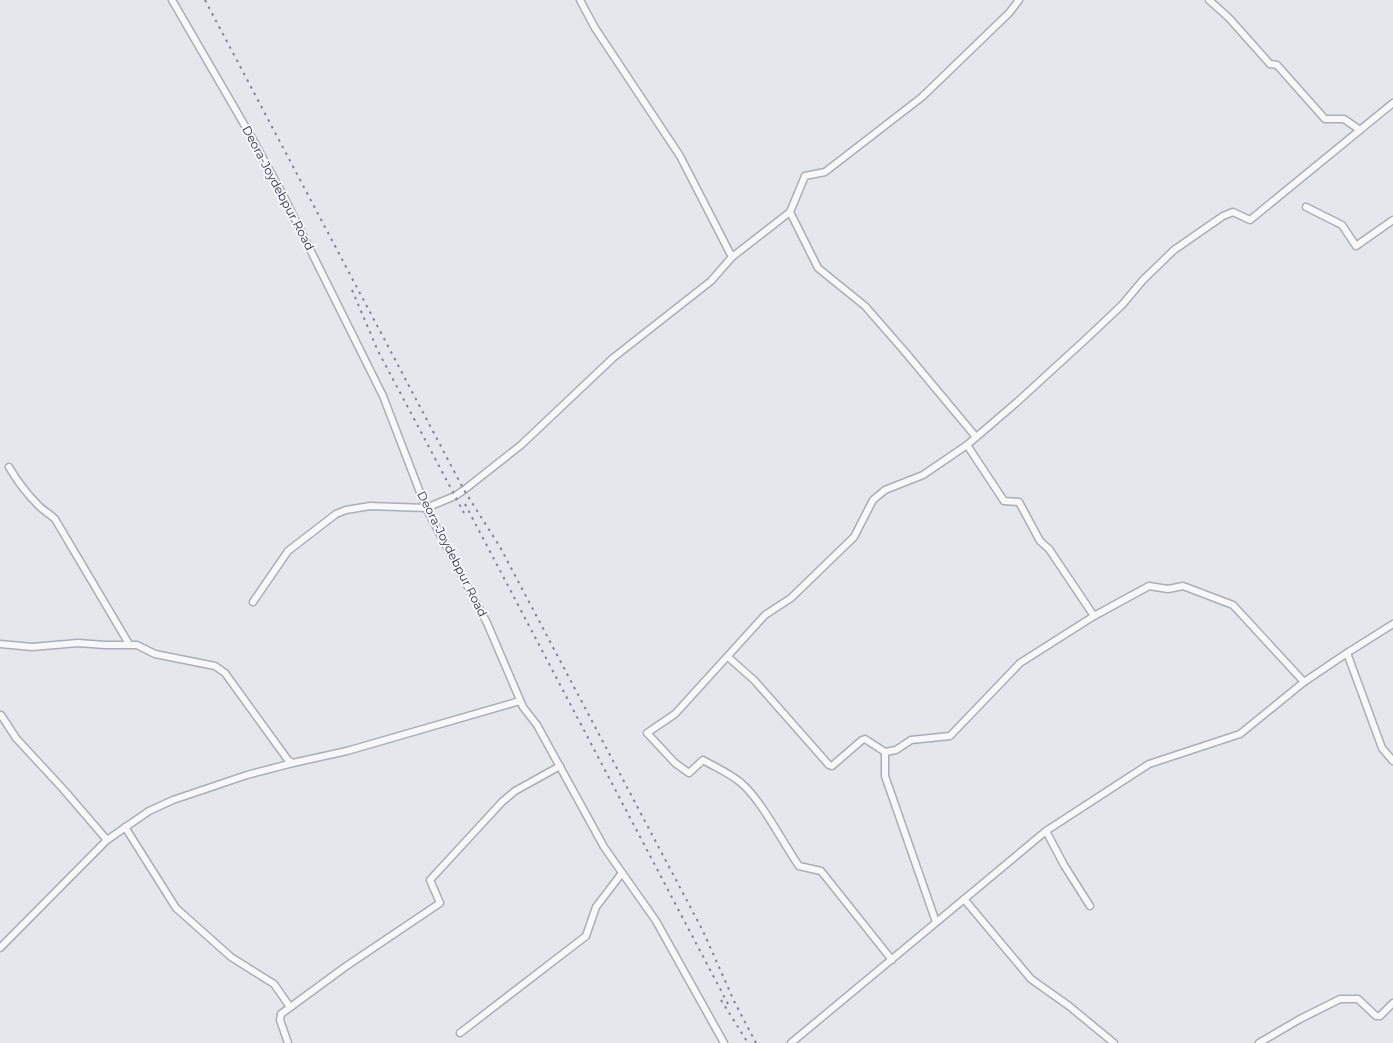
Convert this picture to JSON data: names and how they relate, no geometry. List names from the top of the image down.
{
  "streets": {
    "street": ["Deora-Joydebpur Road"]
  }
}
